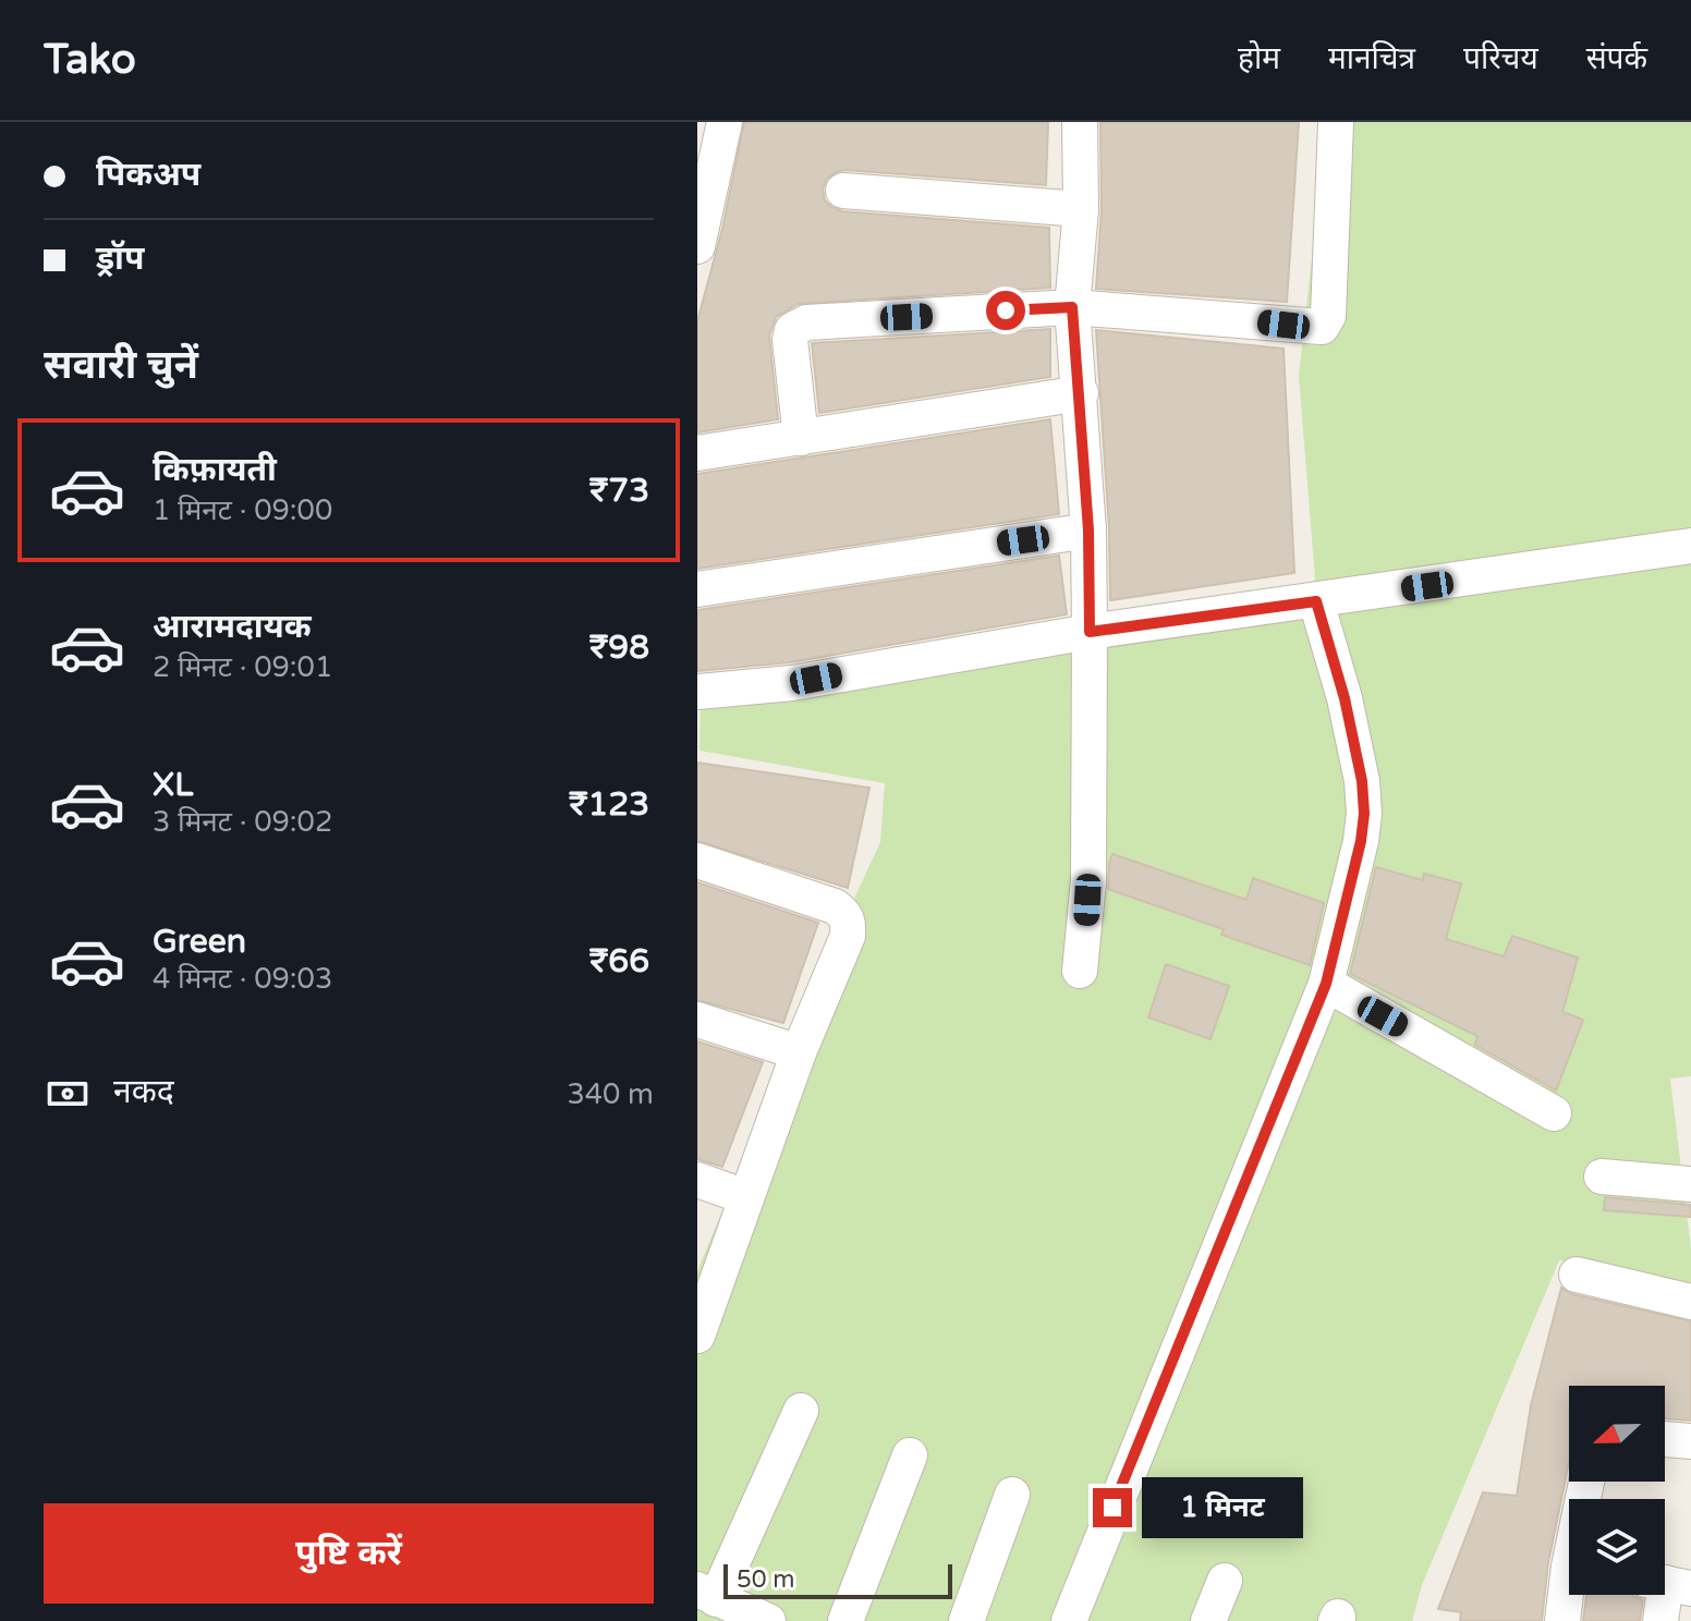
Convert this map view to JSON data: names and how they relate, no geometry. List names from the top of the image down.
{
  "scale_bar": "50 m",
  "north": "left",
  "page": {
    "header": "Tako",
    "nav": [
      "होम",
      "मानचित्र",
      "परिचय",
      "संपर्क"
    ],
    "banner": ["पिकअप", "ड्रॉप"],
    "heading": "सवारी चुनें",
    "list": [
      {
        "name": "किफ़ायती",
        "note": "1 मिनट · 09:00",
        "value": "₹73"
      },
      {
        "name": "आरामदायक",
        "note": "2 मिनट · 09:01",
        "value": "₹98"
      },
      {
        "name": "XL",
        "note": "3 मिनट · 09:02",
        "value": "₹123"
      },
      {
        "name": "Green",
        "note": "4 मिनट · 09:03",
        "value": "₹66"
      }
    ],
    "pay": ["नकद", "340 m"],
    "bubble": "1 मिनट",
    "buttons": "पुष्टि करें",
    "scale": "50 m"
  }
}
